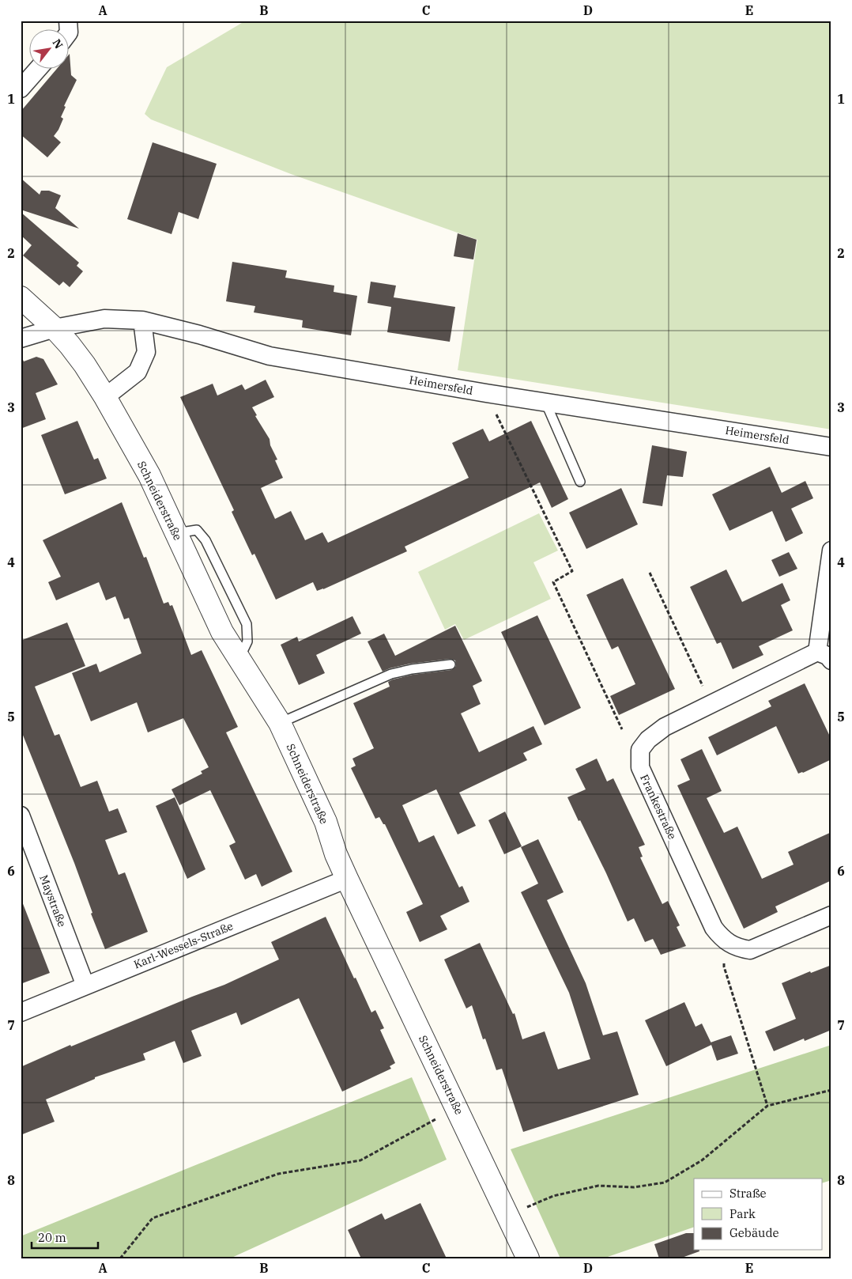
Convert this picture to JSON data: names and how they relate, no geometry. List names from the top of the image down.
{
  "streets": {
    "street": [
      "Heimersfeld",
      "Schneiderstraße",
      "Frankestraße",
      "Maystraße",
      "Karl-Wessels-Straße"
    ]
  },
  "crossings": [
    ["Heimersfeld", "Schneiderstraße"],
    ["Schneiderstraße", "Karl-Wessels-Straße"],
    ["Maystraße", "Karl-Wessels-Straße"]
  ],
  "legend": ["Straße", "Park", "Gebäude"],
  "scale_bar": "20 m",
  "north": "top right",
  "grid": {
    "columns": [
      "A",
      "B",
      "C",
      "D",
      "E"
    ],
    "rows": [
      "1",
      "2",
      "3",
      "4",
      "5",
      "6",
      "7",
      "8"
    ]
  }
}
